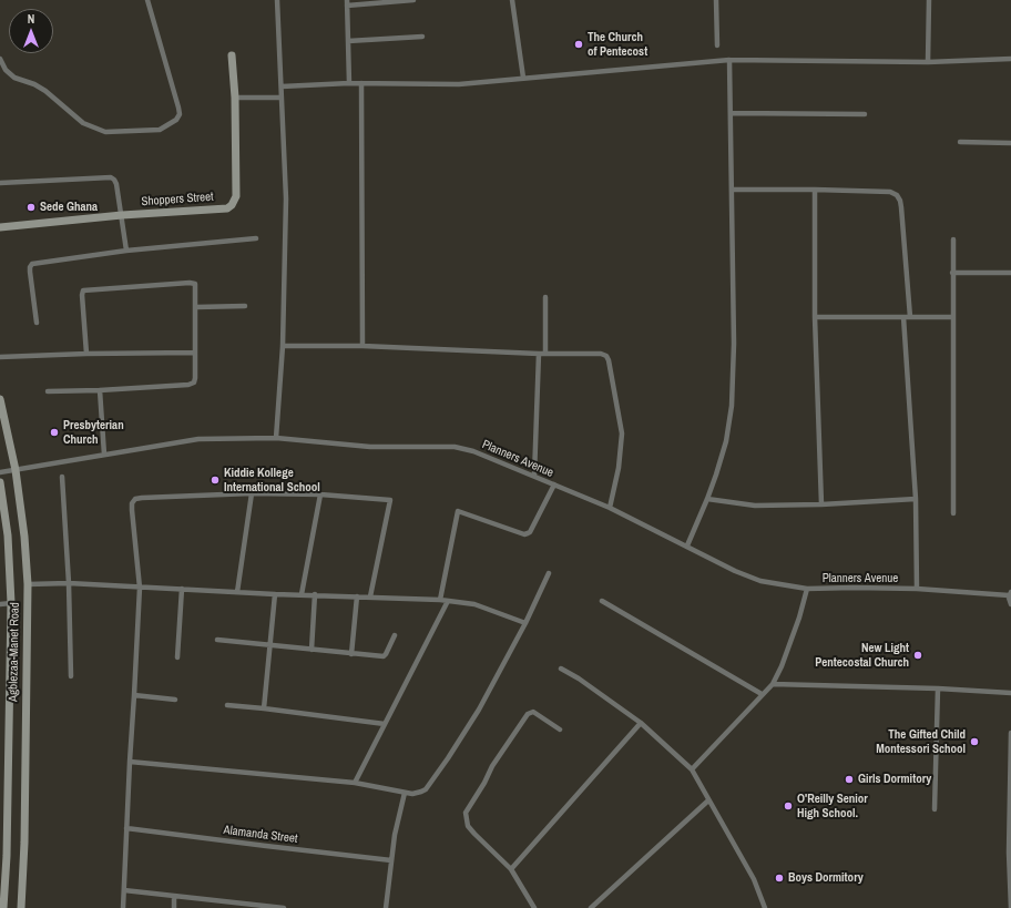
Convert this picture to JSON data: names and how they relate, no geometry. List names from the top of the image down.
{
  "streets": {
    "main road": ["Shoppers Street", "Agblezaa-Manet Road"],
    "street": ["Planners Avenue", "Alamanda Street"]
  },
  "crossings": [
    ["Planners Avenue", "Agblezaa-Manet Road"]
  ],
  "places": [
    "The Church of Pentecost",
    "Sede Ghana",
    "Presbyterian Church",
    "Kiddie Kollege International School",
    "New Light Pentecostal Church",
    "The Gifted Child Montessori School",
    "Girls Dormitory",
    "O'Reilly Senior High School.",
    "Boys Dormitory"
  ],
  "north": "top"
}
